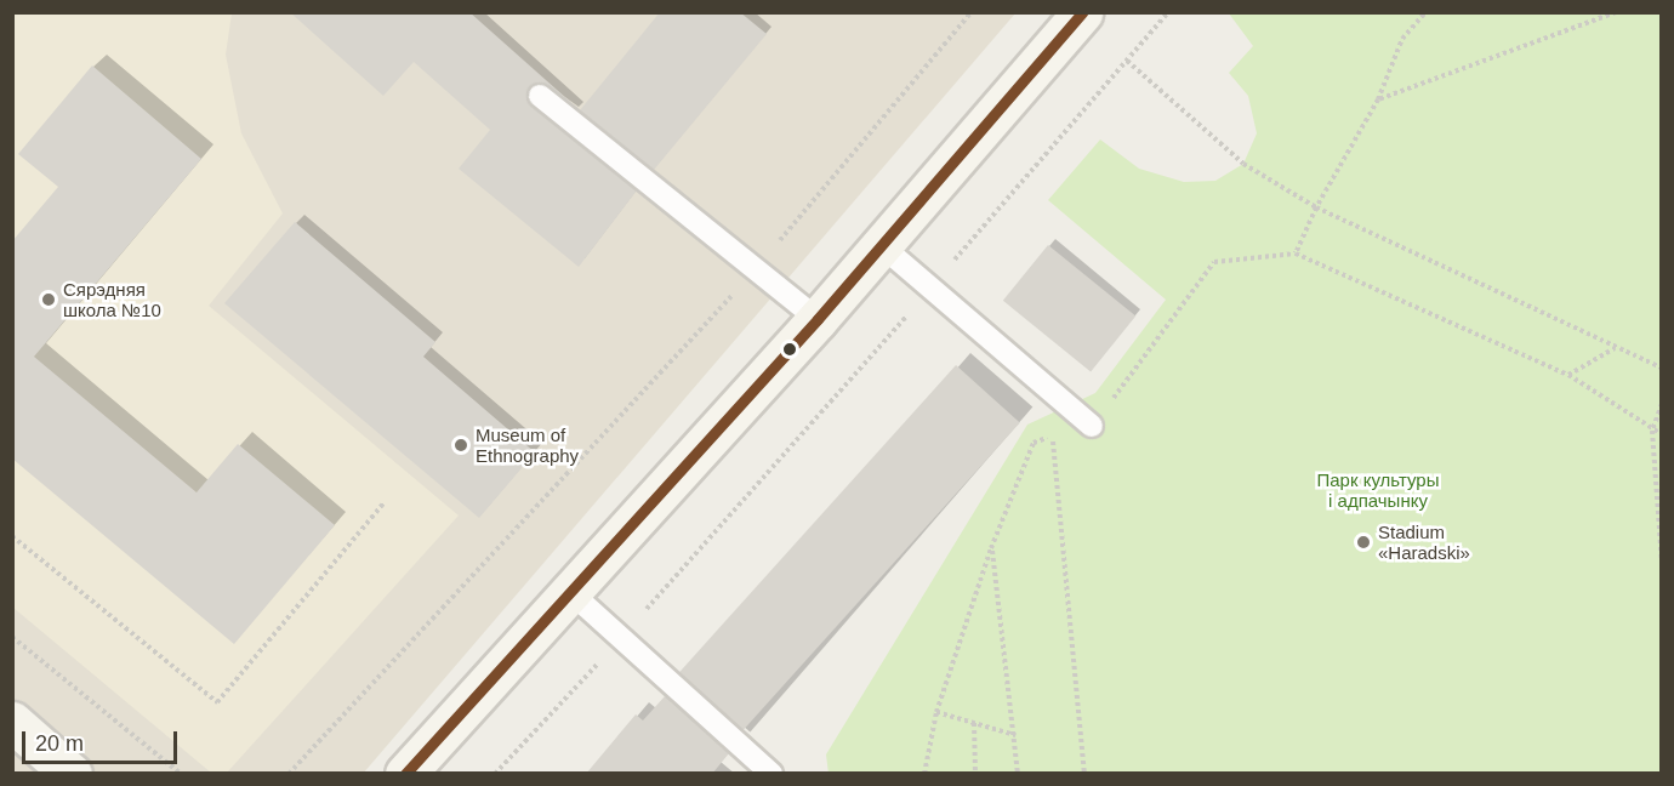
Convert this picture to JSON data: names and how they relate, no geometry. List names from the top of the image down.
{
  "parks": ["Парк культуры і адпачынку"],
  "places": ["Сярэдняя школа №10", "Museum of Ethnography", "Stadium «Haradski»"],
  "scale_bar": "20 m"
}
